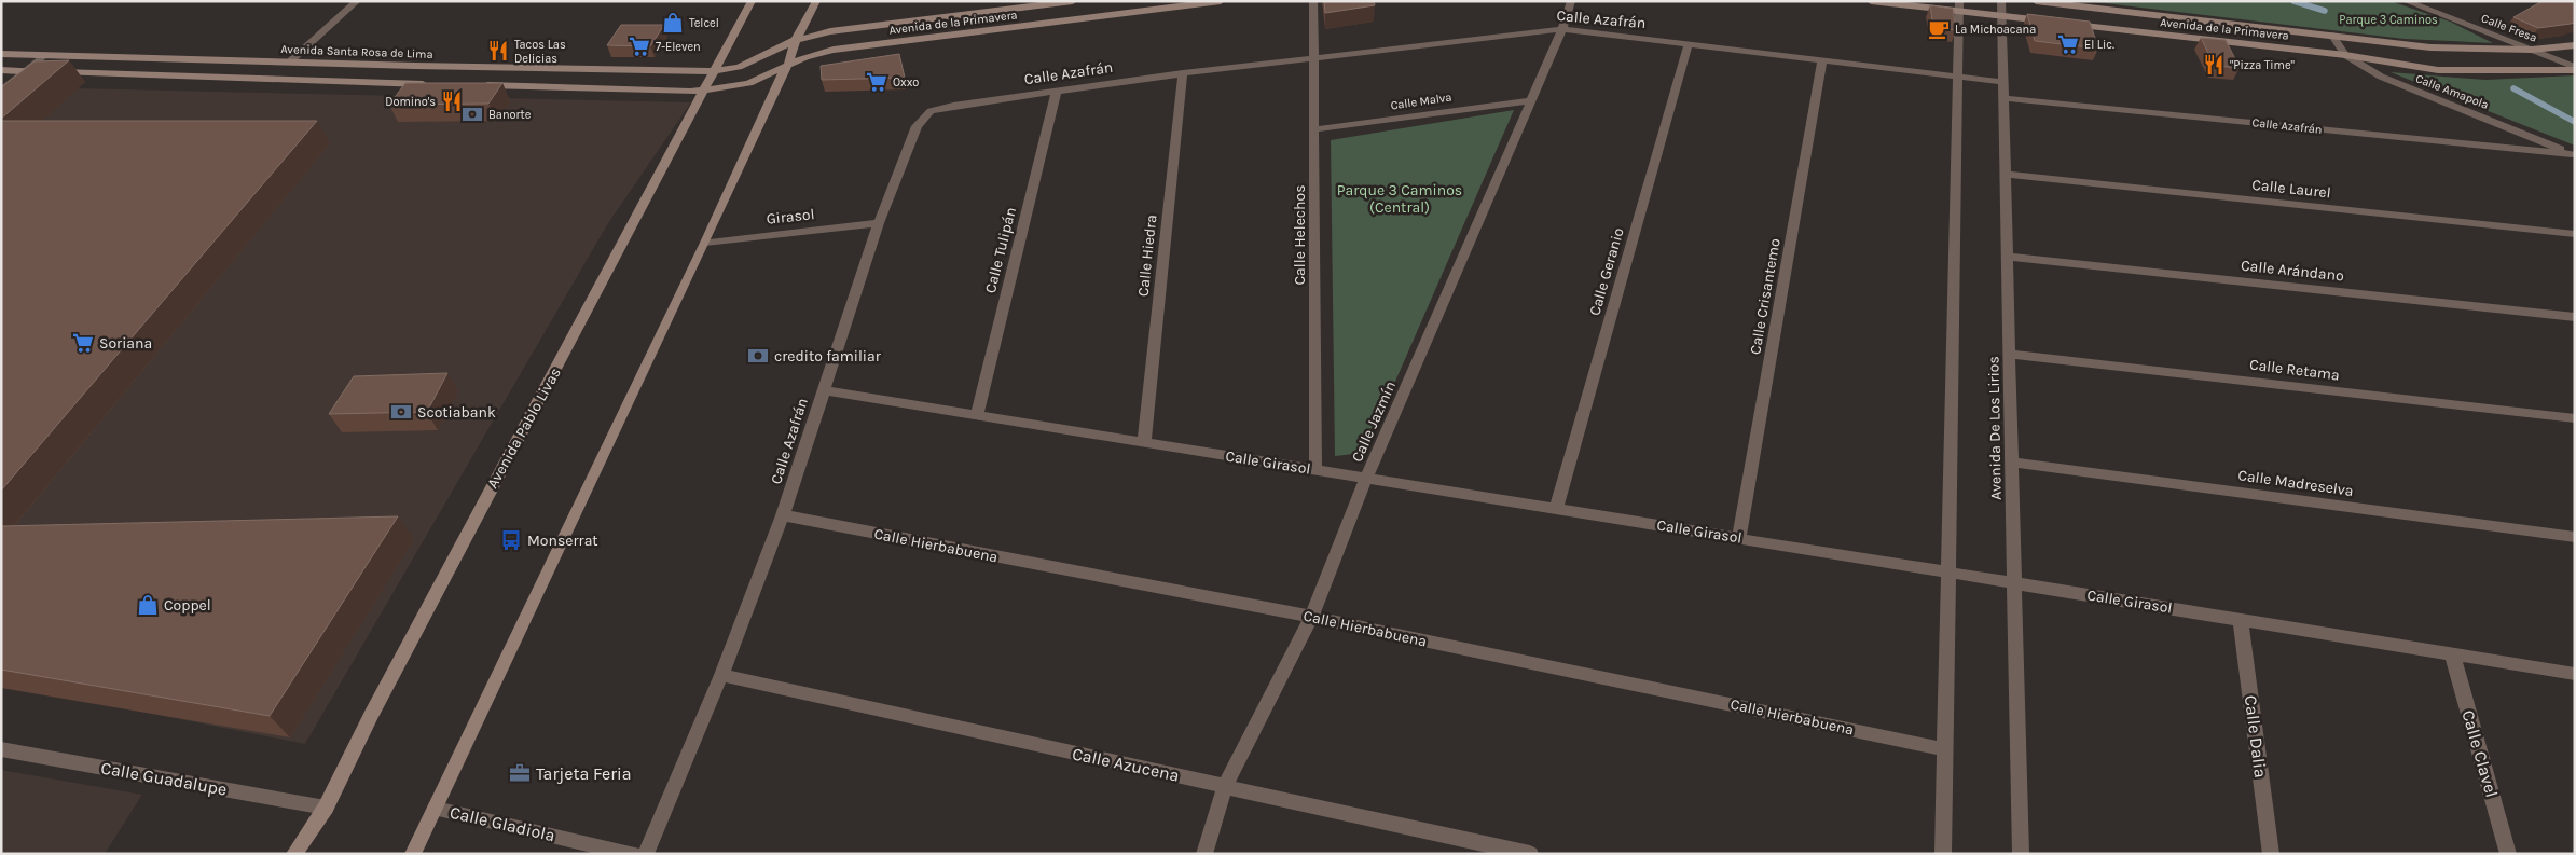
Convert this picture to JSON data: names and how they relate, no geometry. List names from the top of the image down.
{
  "streets": {
    "street": [
      "Calle Azafrán",
      "Avenida de la Primavera",
      "Calle Fresa",
      "Avenida Santa Rosa de Lima",
      "Calle Amapola",
      "Calle Malva",
      "Calle Laurel",
      "Girasol",
      "Calle Helechos",
      "Calle Tulipán",
      "Calle Hiedra",
      "Calle Arándano",
      "Calle Geranio",
      "Calle Crisantemo",
      "Calle Retama",
      "Calle Jazmín",
      "Avenida Pablo Livas",
      "Avenida De Los Lirios",
      "Calle Girasol",
      "Calle Madreselva",
      "Calle Hierbabuena",
      "Calle Dalia",
      "Calle Clavel",
      "Calle Azucena",
      "Calle Guadalupe",
      "Calle Gladiola"
    ]
  },
  "crossings": [
    ["Calle Azafrán", "Calle Amapola"],
    ["Calle Azafrán", "Girasol"],
    ["Calle Azafrán", "Calle Helechos"],
    ["Calle Azafrán", "Calle Tulipán"],
    ["Calle Azafrán", "Calle Hiedra"],
    ["Calle Azafrán", "Calle Geranio"],
    ["Calle Azafrán", "Calle Crisantemo"],
    ["Calle Azafrán", "Calle Jazmín"],
    ["Calle Azafrán", "Avenida De Los Lirios"],
    ["Calle Azafrán", "Calle Girasol"],
    ["Calle Azafrán", "Calle Hierbabuena"],
    ["Calle Azafrán", "Calle Azucena"],
    ["Avenida de la Primavera", "Calle Fresa"],
    ["Avenida de la Primavera", "Avenida Santa Rosa de Lima"],
    ["Avenida de la Primavera", "Calle Amapola"],
    ["Avenida de la Primavera", "Avenida Pablo Livas"],
    ["Avenida de la Primavera", "Avenida De Los Lirios"],
    ["Avenida Santa Rosa de Lima", "Avenida Pablo Livas"],
    ["Calle Malva", "Calle Helechos"],
    ["Calle Malva", "Calle Jazmín"],
    ["Calle Laurel", "Avenida De Los Lirios"],
    ["Calle Helechos", "Calle Girasol"],
    ["Calle Tulipán", "Calle Girasol"],
    ["Calle Hiedra", "Calle Girasol"],
    ["Calle Arándano", "Avenida De Los Lirios"],
    ["Calle Geranio", "Calle Girasol"],
    ["Calle Crisantemo", "Calle Girasol"],
    ["Calle Retama", "Avenida De Los Lirios"],
    ["Calle Jazmín", "Calle Girasol"],
    ["Calle Jazmín", "Calle Hierbabuena"],
    ["Calle Jazmín", "Calle Azucena"],
    ["Avenida Pablo Livas", "Calle Guadalupe"],
    ["Avenida De Los Lirios", "Calle Girasol"],
    ["Avenida De Los Lirios", "Calle Madreselva"],
    ["Calle Girasol", "Calle Dalia"],
    ["Calle Girasol", "Calle Clavel"]
  ],
  "parks": ["Parque 3 Caminos", "Parque 3 Caminos (Central)"],
  "places": {
    "shop": ["Telcel", "Coppel"],
    "cafe": ["La Michoacana"],
    "supermarket": [
      "El Lic.",
      "7-Eleven",
      "Oxxo",
      "Soriana"
    ],
    "restaurant": ["Tacos Las Delicias", "\"Pizza Time\"", "Domino's"],
    "bank": ["Banorte", "credito familiar", "Scotiabank"],
    "bus stop": ["Monserrat"],
    "office": ["Tarjeta Feria"]
  }
}
